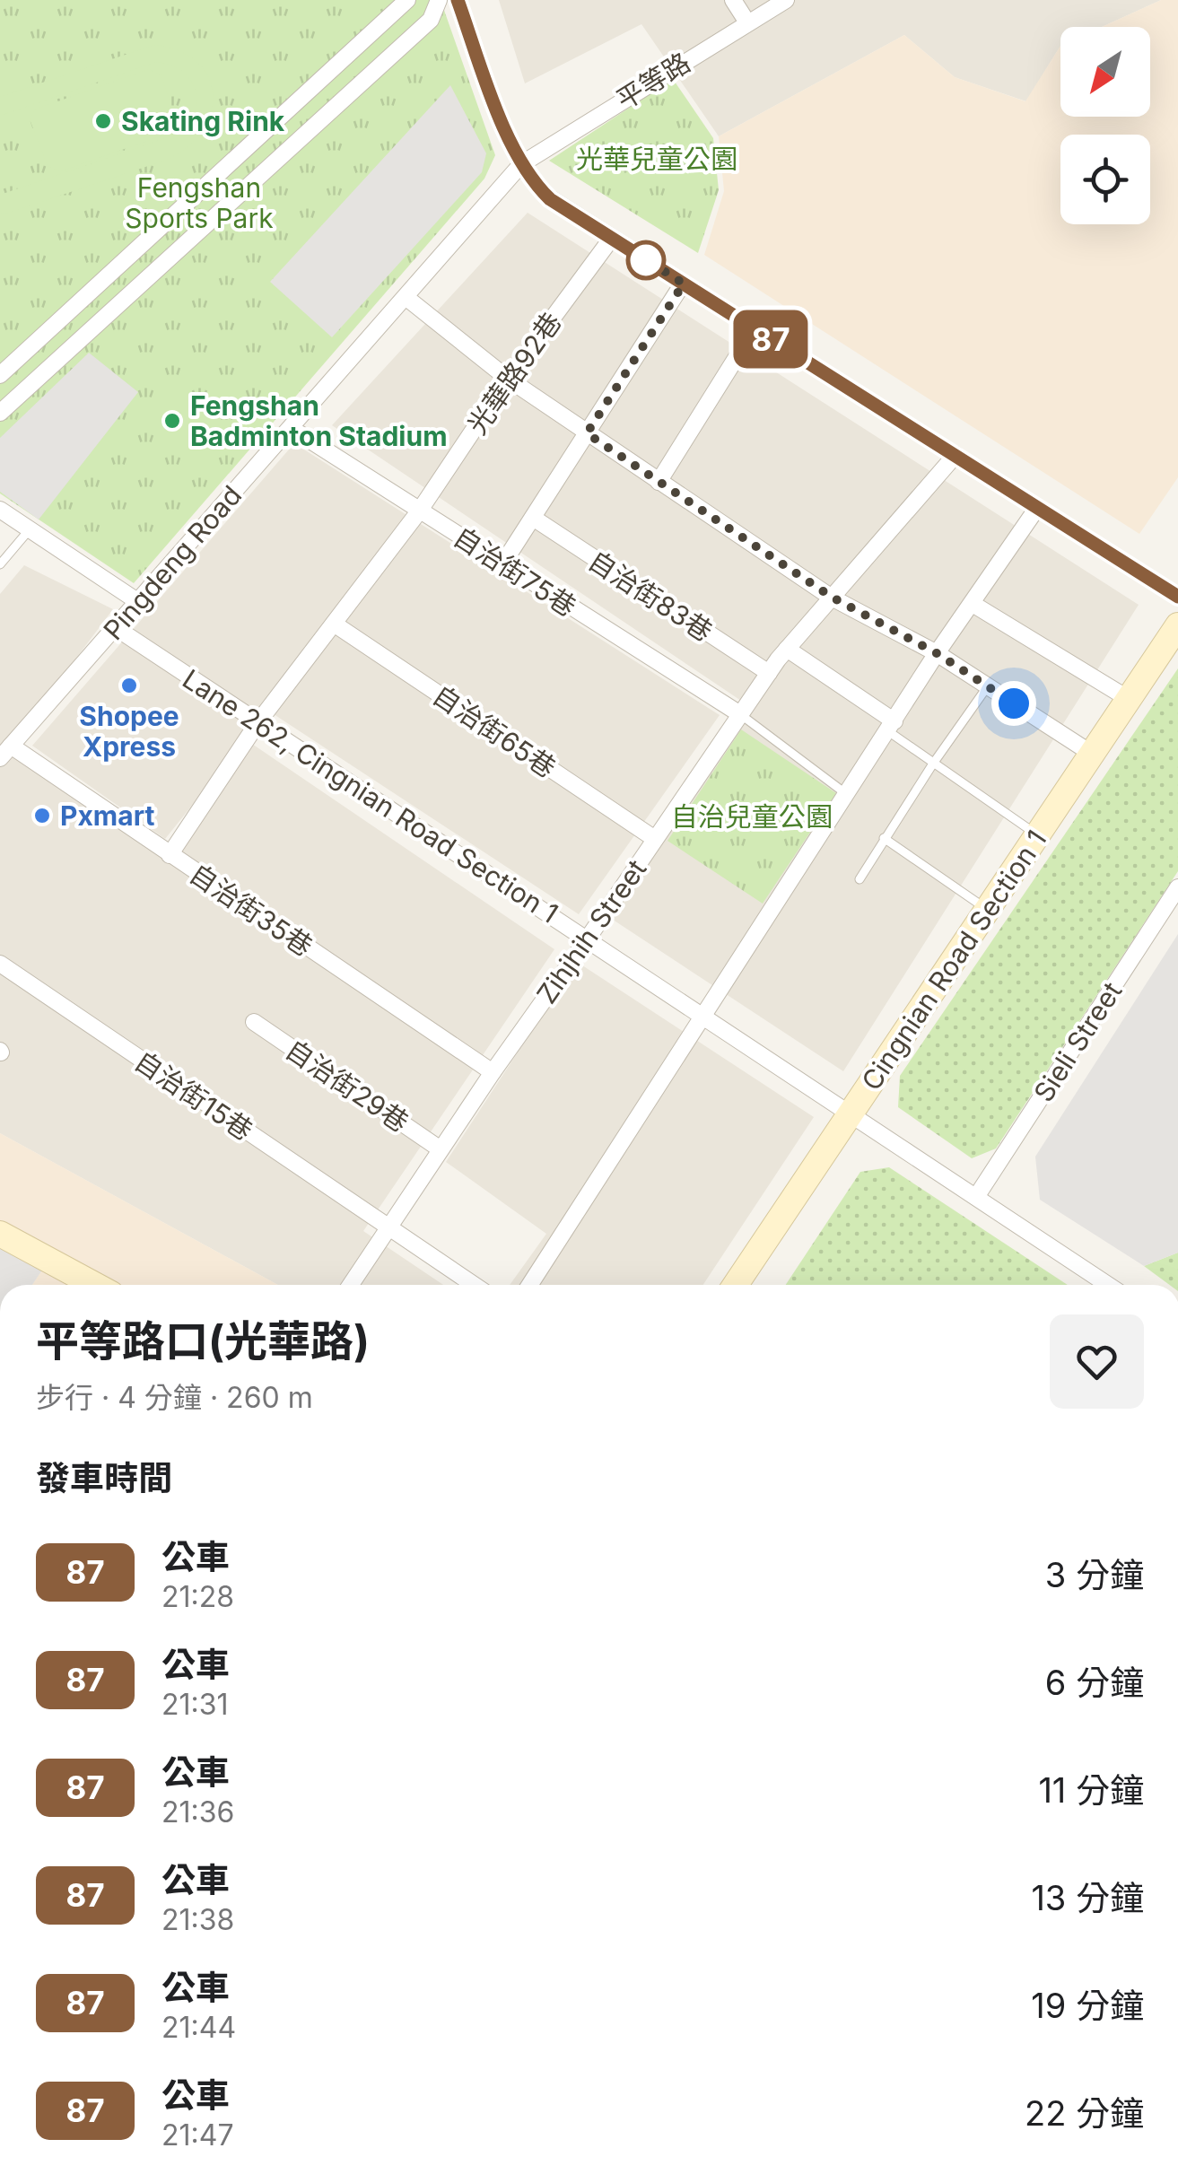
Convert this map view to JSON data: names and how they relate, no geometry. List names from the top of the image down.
{
  "streets": {
    "street": [
      "平等路",
      "光華路92巷",
      "Pingdeng Road",
      "自治街75巷",
      "自治街83巷",
      "自治街65巷",
      "Lane 262, Cingnian Road Section 1",
      "自治街35巷",
      "Zihjhih Street",
      "Cingnian Road Section 1",
      "Sieli Street",
      "自治街29巷",
      "自治街15巷"
    ]
  },
  "crossings": [
    ["平等路", "Pingdeng Road"],
    ["光華路92巷", "自治街75巷"],
    ["光華路92巷", "自治街65巷"],
    ["光華路92巷", "Lane 262, Cingnian Road Section 1"],
    ["光華路92巷", "自治街35巷"],
    ["Pingdeng Road", "自治街75巷"],
    ["Pingdeng Road", "Lane 262, Cingnian Road Section 1"],
    ["Pingdeng Road", "自治街35巷"],
    ["自治街75巷", "Zihjhih Street"],
    ["自治街83巷", "Zihjhih Street"],
    ["自治街65巷", "Zihjhih Street"],
    ["Lane 262, Cingnian Road Section 1", "Zihjhih Street"],
    ["Lane 262, Cingnian Road Section 1", "Cingnian Road Section 1"],
    ["Lane 262, Cingnian Road Section 1", "Sieli Street"],
    ["自治街35巷", "Zihjhih Street"],
    ["Zihjhih Street", "自治街29巷"],
    ["Zihjhih Street", "自治街15巷"]
  ],
  "parks": ["光華兒童公園", "Fengshan Sports Park", "自治兒童公園"],
  "places": [
    "Skating Rink",
    "Fengshan Badminton Stadium",
    "Shopee Xpress",
    "Pxmart"
  ],
  "lines": ["bus line 87"],
  "north": "bottom left",
  "page": {
    "on_map": "87",
    "heading": [
      ["平等路口(光華路)", "步行 · 4 分鐘 · 260 m"],
      "發車時間"
    ],
    "list": [
      {
        "mark": "87",
        "name": "公車",
        "note": "21:28",
        "value": "3 分鐘"
      },
      {
        "mark": "87",
        "name": "公車",
        "note": "21:31",
        "value": "6 分鐘"
      },
      {
        "mark": "87",
        "name": "公車",
        "note": "21:36",
        "value": "11 分鐘"
      },
      {
        "mark": "87",
        "name": "公車",
        "note": "21:38",
        "value": "13 分鐘"
      },
      {
        "mark": "87",
        "name": "公車",
        "note": "21:44",
        "value": "19 分鐘"
      },
      {
        "mark": "87",
        "name": "公車",
        "note": "21:47",
        "value": "22 分鐘"
      }
    ]
  }
}
